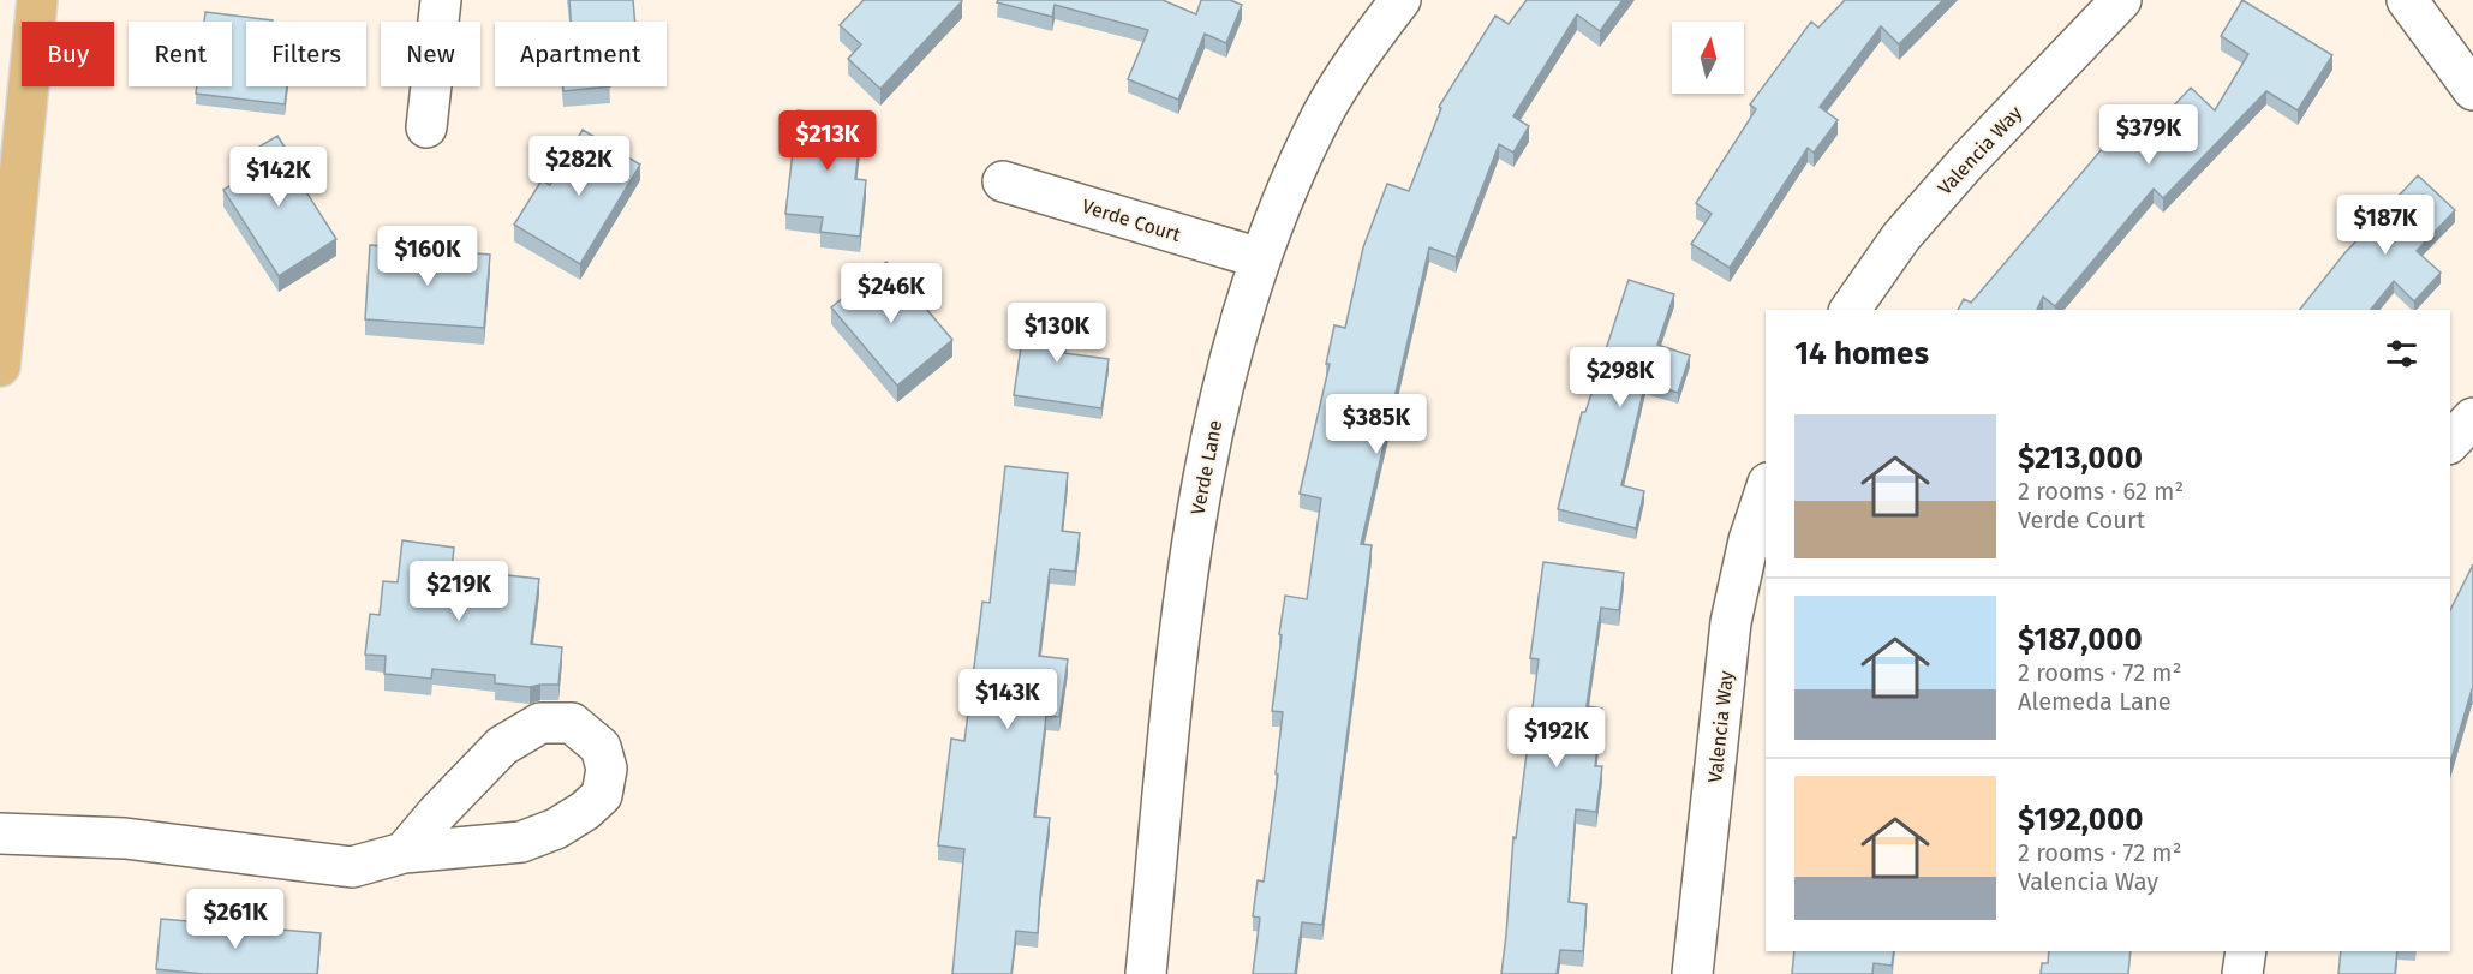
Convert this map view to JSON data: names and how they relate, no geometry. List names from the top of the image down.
{
  "streets": {
    "street": ["Valencia Way", "Verde Court", "Verde Lane"]
  },
  "crossings": [
    ["Verde Court", "Verde Lane"]
  ],
  "north": "top",
  "page": {
    "chip": [
      "Buy",
      "Rent",
      "Filters",
      "New",
      "Apartment"
    ],
    "price": [
      "$379K",
      "$213K",
      "$282K",
      "$142K",
      "$187K",
      "$160K",
      "$246K",
      "$130K",
      "$298K",
      "$385K",
      "$219K",
      "$143K",
      "$192K",
      "$261K"
    ],
    "heading": "14 homes",
    "list": [
      {
        "name": "$213,000",
        "note": "2 rooms · 62 m² · Verde Court"
      },
      {
        "name": "$187,000",
        "note": "2 rooms · 72 m² · Alemeda Lane"
      },
      {
        "name": "$192,000",
        "note": "2 rooms · 72 m² · Valencia Way"
      }
    ]
  }
}
